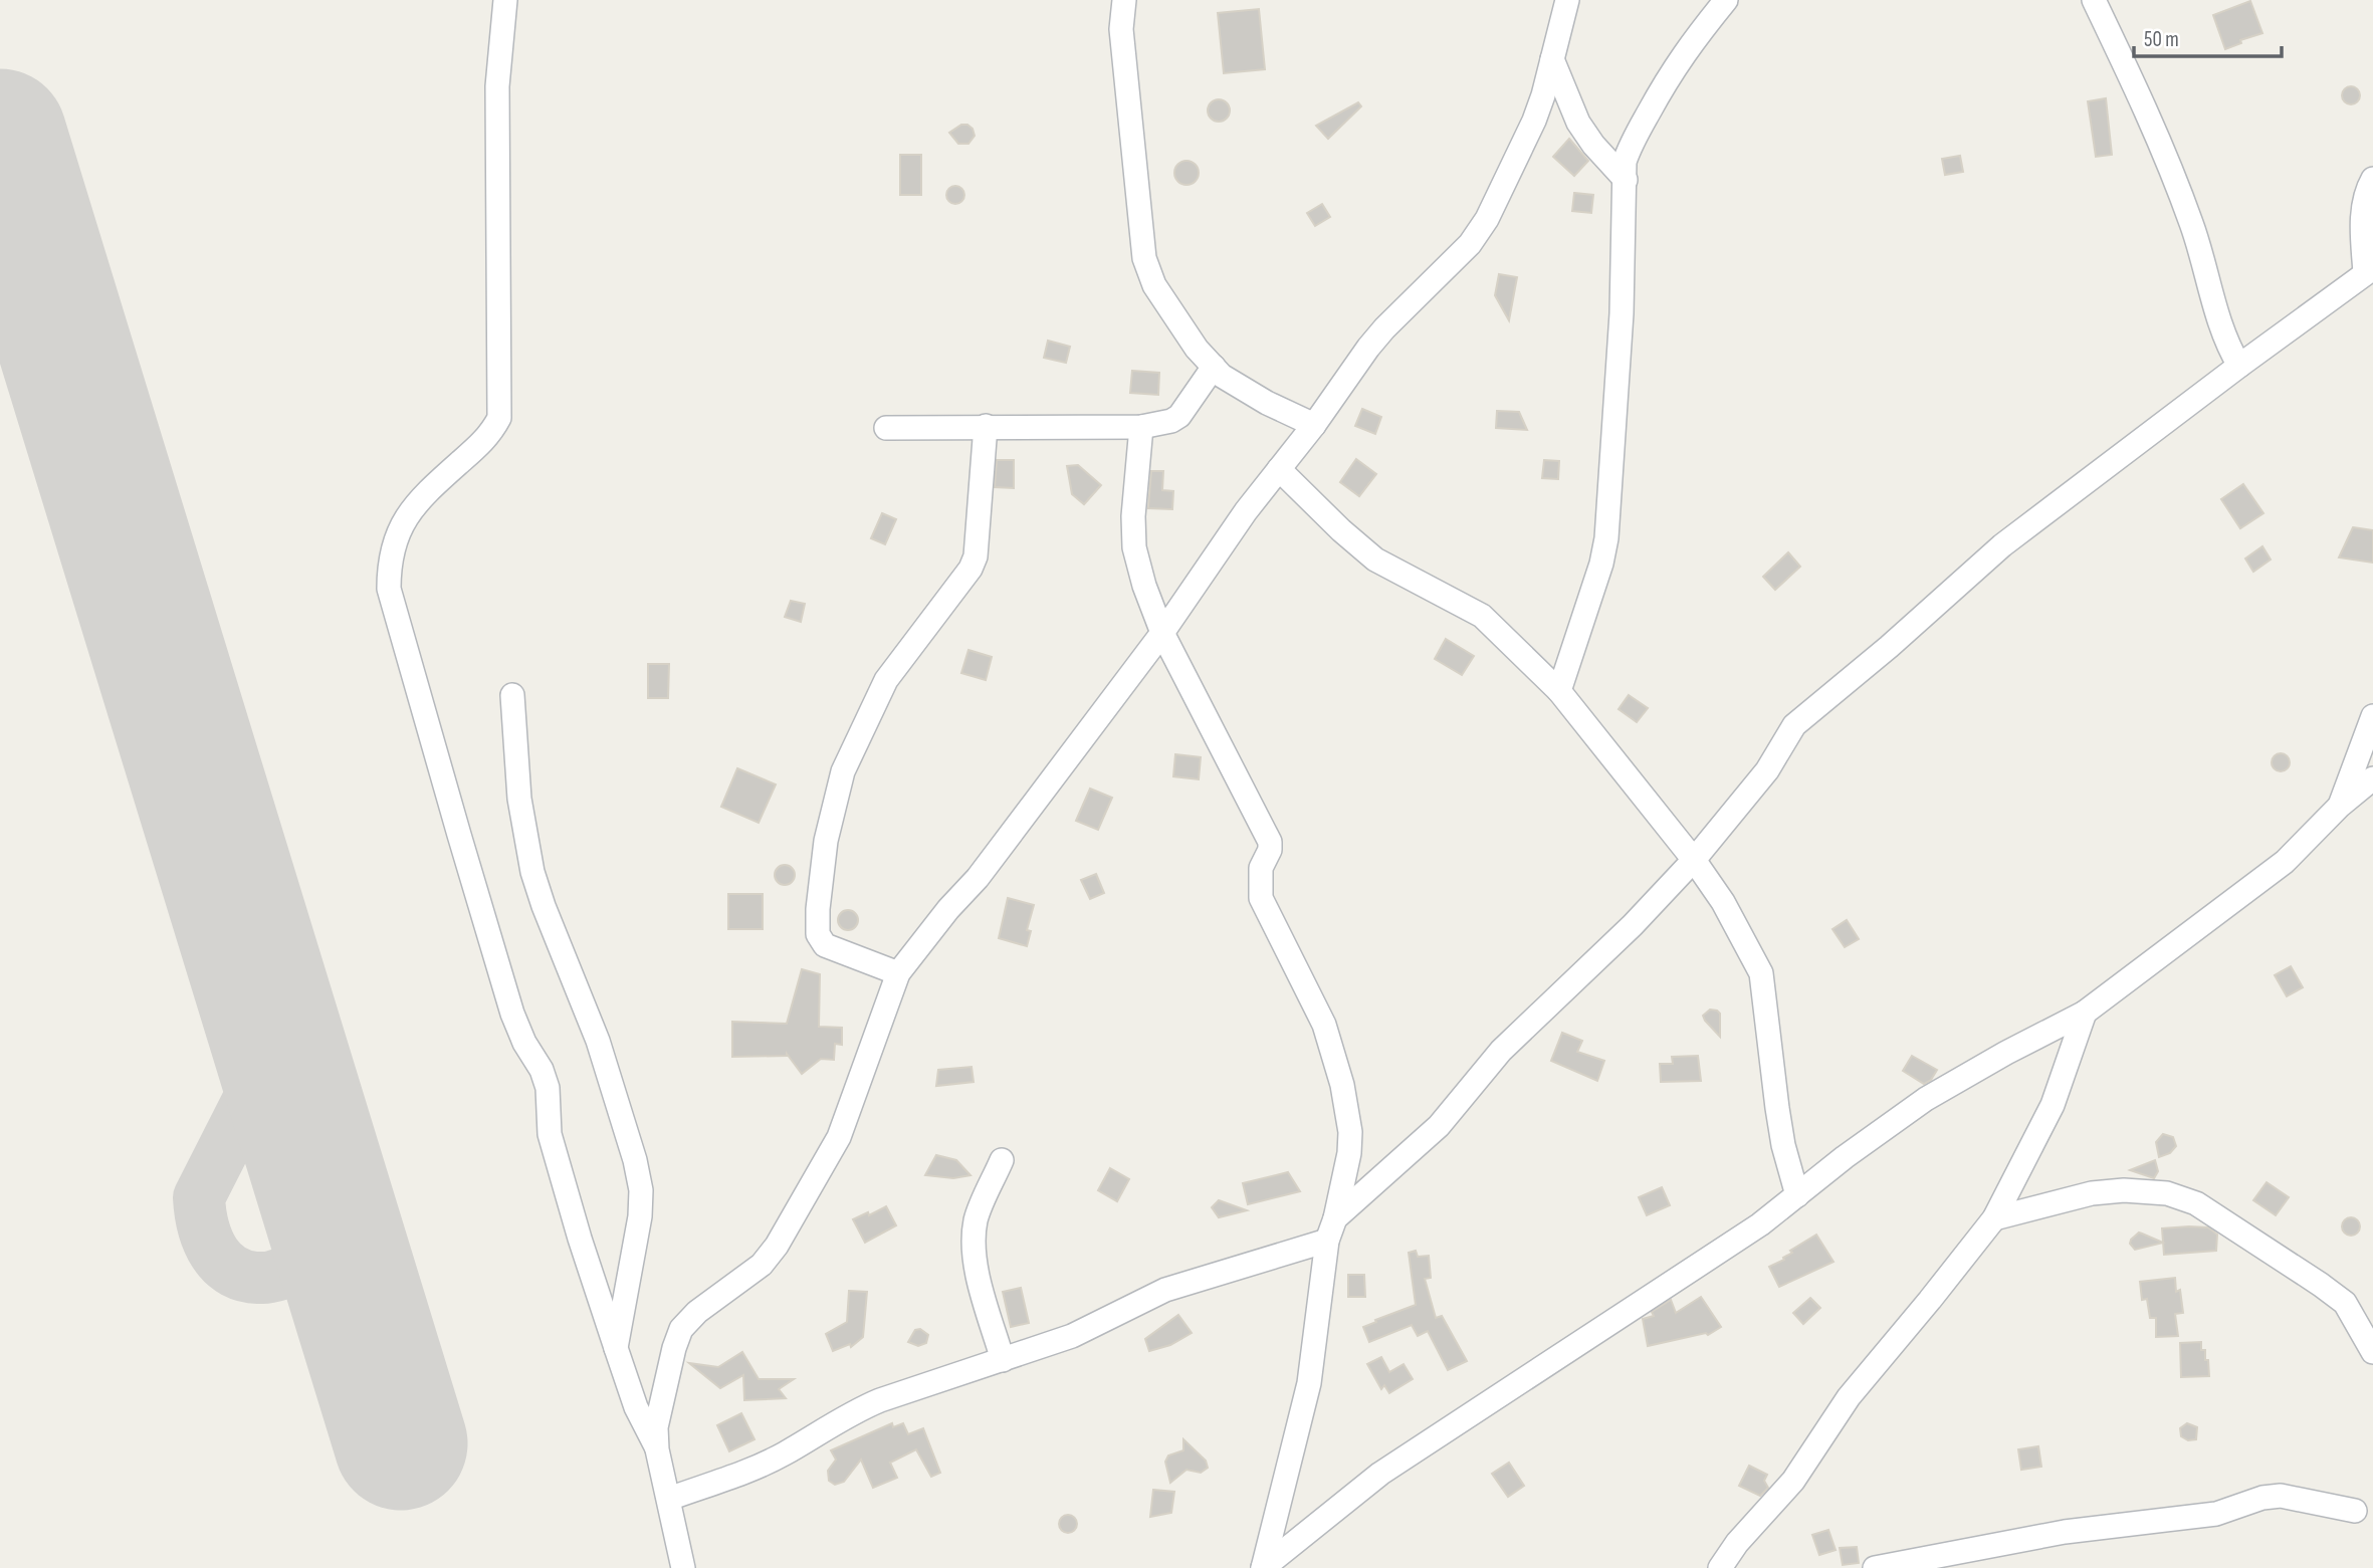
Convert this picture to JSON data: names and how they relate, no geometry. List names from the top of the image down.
{
  "scale_bar": "50 m"
}
